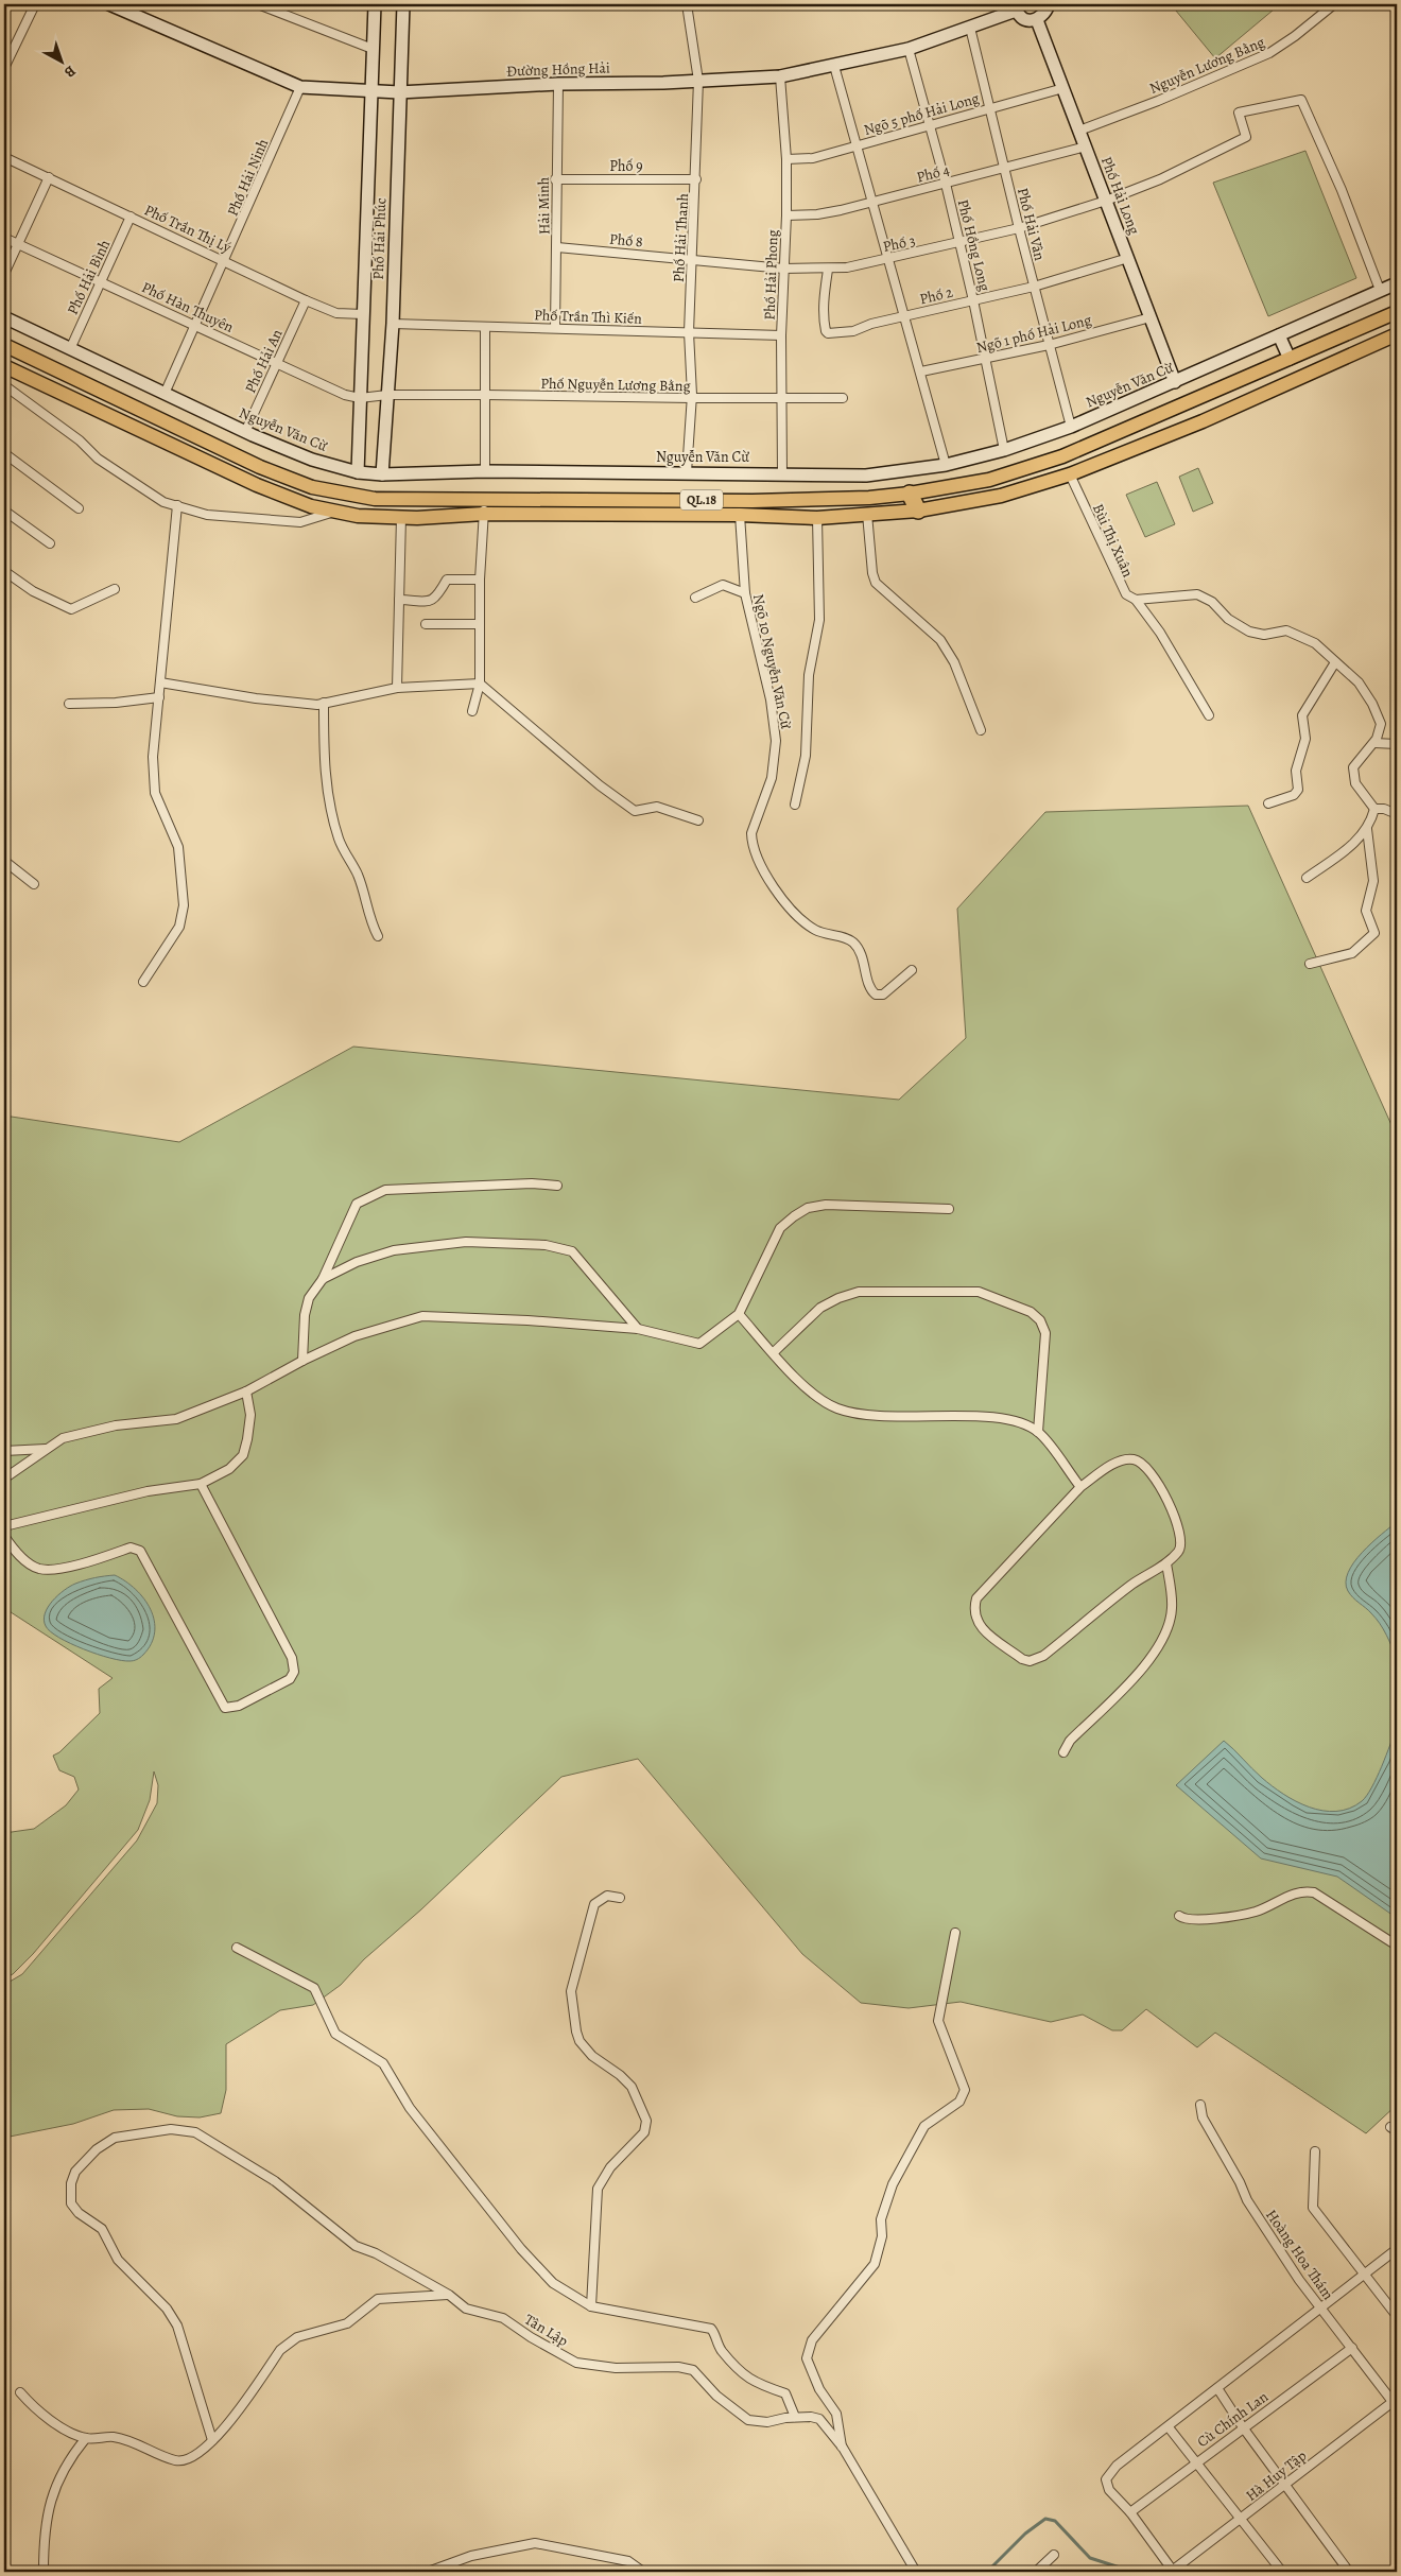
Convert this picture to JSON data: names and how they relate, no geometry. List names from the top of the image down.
{
  "streets": {
    "main road": ["QL.18"],
    "street": [
      "Nguyễn Lương Bằng",
      "Đường Hồng Hải",
      "Ngõ 5 phố Hải Long",
      "Phố 9",
      "Phố 4",
      "Phố Hải Ninh",
      "Phố Hải Long",
      "Hải Minh",
      "Phố Hải Vân",
      "Phố Trần Thị Lý",
      "Phố Hải Thanh",
      "Phố Hải Phúc",
      "Phố 8",
      "Phố 3",
      "Phố Hồng Long",
      "Phố Hải Phong",
      "Phố Hải Bình",
      "Phố 2",
      "Phố Hàn Thuyên",
      "Phố Trần Thì Kiến",
      "Ngõ 1 phố Hải Long",
      "Phố Hải An",
      "Phố Nguyễn Lương Bằng",
      "Nguyễn Văn Cừ",
      "Bùi Thị Xuân",
      "Ngõ 10 Nguyễn Văn Cừ",
      "Hoàng Hoa Thám",
      "Tân Lập",
      "Cù Chính Lan",
      "Hà Huy Tập"
    ]
  },
  "crossings": [
    ["Nguyễn Lương Bằng", "Phố Hải Long"],
    ["Đường Hồng Hải", "Phố Hải Ninh"],
    ["Đường Hồng Hải", "Hải Minh"],
    ["Đường Hồng Hải", "Phố Hải Vân"],
    ["Đường Hồng Hải", "Phố Hải Thanh"],
    ["Đường Hồng Hải", "Phố Hải Phúc"],
    ["Đường Hồng Hải", "Phố Hồng Long"],
    ["Đường Hồng Hải", "Phố Hải Phong"],
    ["Ngõ 5 phố Hải Long", "Phố Hải Long"],
    ["Ngõ 5 phố Hải Long", "Phố Hải Vân"],
    ["Ngõ 5 phố Hải Long", "Phố Hồng Long"],
    ["Ngõ 5 phố Hải Long", "Phố Hải Phong"],
    ["Phố 9", "Hải Minh"],
    ["Phố 9", "Phố Hải Thanh"],
    ["Phố 4", "Phố Hải Long"],
    ["Phố 4", "Phố Hải Vân"],
    ["Phố 4", "Phố Hồng Long"],
    ["Phố 4", "Phố Hải Phong"],
    ["Phố Hải Ninh", "Phố Trần Thị Lý"],
    ["Phố Hải Ninh", "Phố Hàn Thuyên"],
    ["Phố Hải Ninh", "Nguyễn Văn Cừ"],
    ["Phố Hải Long", "Phố 3"],
    ["Phố Hải Long", "Phố 2"],
    ["Phố Hải Long", "Ngõ 1 phố Hải Long"],
    ["Phố Hải Long", "Nguyễn Văn Cừ"],
    ["Hải Minh", "Phố 8"],
    ["Hải Minh", "Phố Trần Thì Kiến"],
    ["Phố Hải Vân", "Phố 3"],
    ["Phố Hải Vân", "Phố 2"],
    ["Phố Hải Vân", "Ngõ 1 phố Hải Long"],
    ["Phố Hải Vân", "Nguyễn Văn Cừ"],
    ["Phố Trần Thị Lý", "Phố Hải Phúc"],
    ["Phố Trần Thị Lý", "Phố Hải Bình"],
    ["Phố Trần Thị Lý", "Phố Hải An"],
    ["Phố Hải Thanh", "Phố 8"],
    ["Phố Hải Thanh", "Phố 3"],
    ["Phố Hải Thanh", "Phố Trần Thì Kiến"],
    ["Phố Hải Thanh", "Phố Nguyễn Lương Bằng"],
    ["Phố Hải Thanh", "Nguyễn Văn Cừ"],
    ["Phố Hải Phúc", "Phố Hàn Thuyên"],
    ["Phố Hải Phúc", "Phố Trần Thì Kiến"],
    ["Phố Hải Phúc", "Phố Nguyễn Lương Bằng"],
    ["Phố Hải Phúc", "Nguyễn Văn Cừ"],
    ["Phố 8", "Phố 3"],
    ["Phố 3", "Phố Hồng Long"],
    ["Phố 3", "Phố Hải Phong"],
    ["Phố 3", "Phố 2"],
    ["Phố 3", "Nguyễn Văn Cừ"],
    ["Phố Hồng Long", "Phố 2"],
    ["Phố Hồng Long", "Ngõ 1 phố Hải Long"],
    ["Phố Hồng Long", "Nguyễn Văn Cừ"],
    ["Phố Hải Phong", "Phố Trần Thì Kiến"],
    ["Phố Hải Phong", "Phố Nguyễn Lương Bằng"],
    ["Phố Hải Phong", "Nguyễn Văn Cừ"],
    ["Phố Hải Bình", "Phố Hàn Thuyên"],
    ["Phố Hải Bình", "Nguyễn Văn Cừ"],
    ["Phố Hàn Thuyên", "Phố Hải An"],
    ["Phố Hàn Thuyên", "Phố Nguyễn Lương Bằng"],
    ["Phố Hải An", "Nguyễn Văn Cừ"],
    ["QL.18", "Bùi Thị Xuân"],
    ["QL.18", "Ngõ 10 Nguyễn Văn Cừ"],
    ["Hoàng Hoa Thám", "Cù Chính Lan"],
    ["Hoàng Hoa Thám", "Hà Huy Tập"]
  ],
  "north": "bottom right"
}
